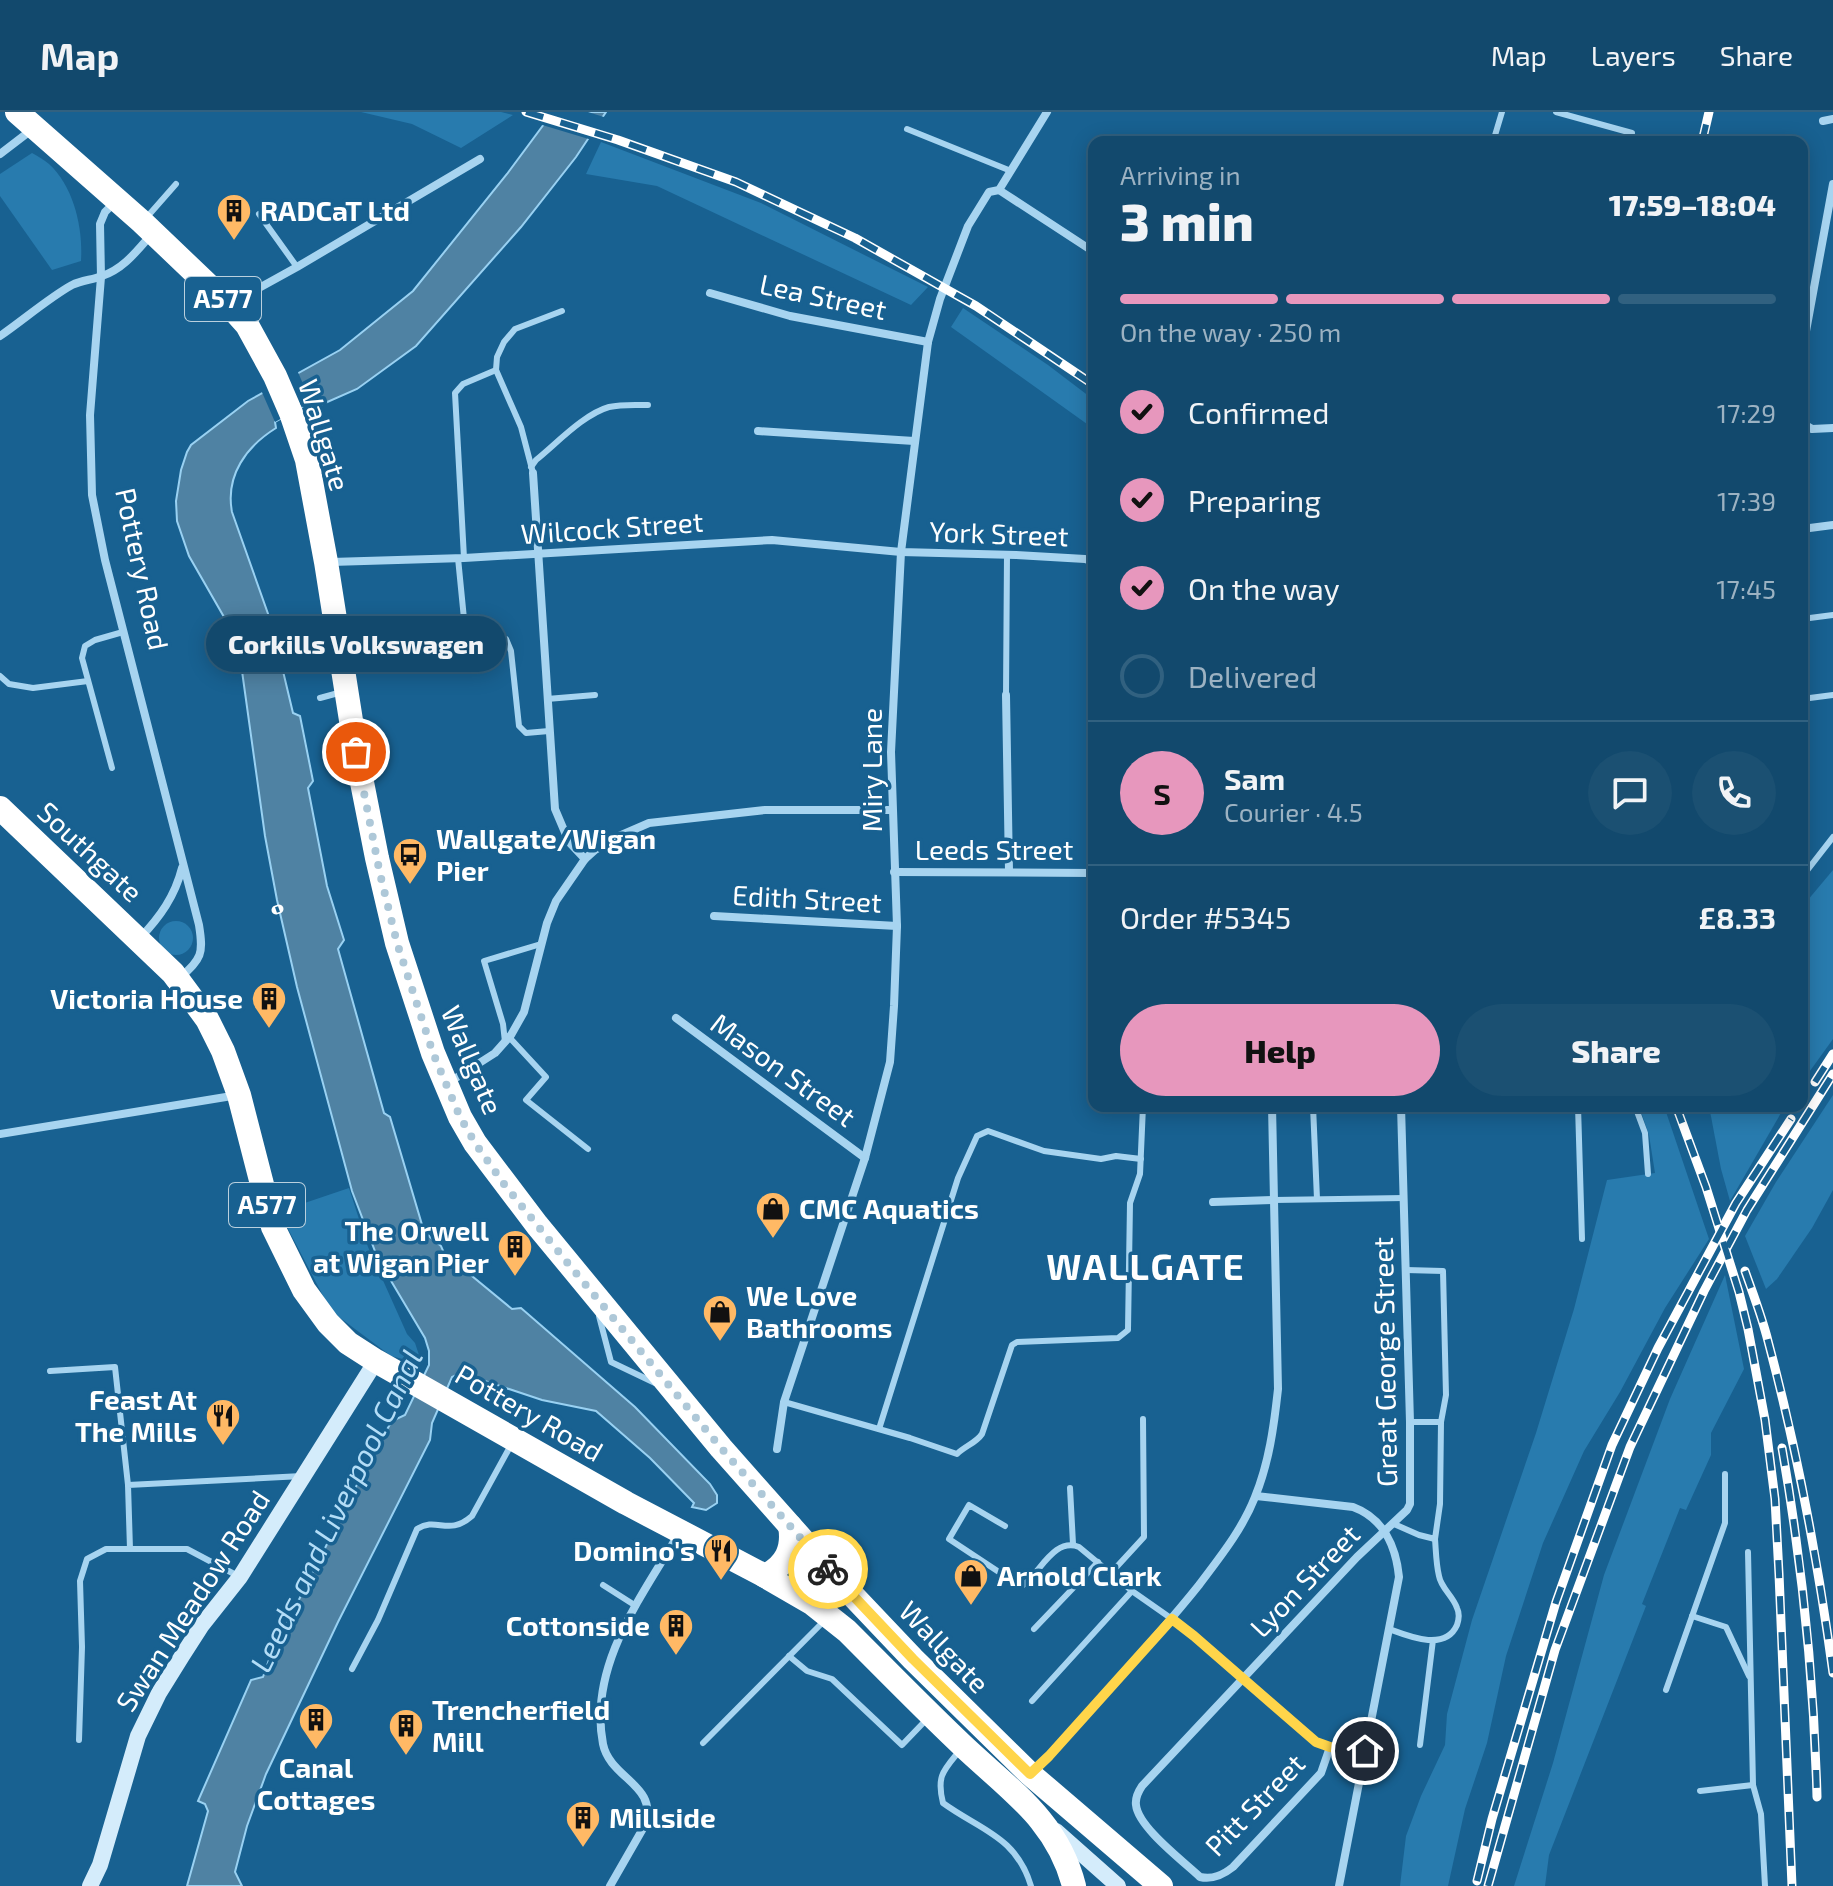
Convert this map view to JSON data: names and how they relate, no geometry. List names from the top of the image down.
{
  "streets": {
    "highway": [
      "A577",
      "Wallgate",
      "Pottery Road",
      "Southgate"
    ],
    "street": [
      "Lea Street",
      "Wilcock Street",
      "York Street",
      "Miry Lane",
      "Leeds Street",
      "Edith Street",
      "Mason Street",
      "Great George Street",
      "Lyon Street",
      "Swan Meadow Road",
      "Pitt Street"
    ]
  },
  "crossings": [
    ["Lea Street", "Miry Lane"],
    ["A577", "Wallgate"],
    ["Wallgate", "Wilcock Street"],
    ["Wallgate", "Pottery Road"],
    ["Wilcock Street", "York Street"],
    ["Wilcock Street", "Miry Lane"],
    ["York Street", "Miry Lane"],
    ["Pottery Road", "Southgate"],
    ["Pottery Road", "Swan Meadow Road"],
    ["Miry Lane", "Leeds Street"],
    ["Miry Lane", "Edith Street"],
    ["Miry Lane", "Mason Street"],
    ["Great George Street", "Lyon Street"],
    ["Lyon Street", "Pitt Street"]
  ],
  "districts": ["WALLGATE"],
  "water": ["Leeds and Liverpool Canal"],
  "places": {
    "building": [
      "RADCaT Ltd",
      "Victoria House",
      "The Orwell at Wigan Pier",
      "Cottonside",
      "Canal Cottages",
      "Trencherfield Mill",
      "Millside"
    ],
    "other": ["Corkills Volkswagen"],
    "bus stop": ["Wallgate/Wigan Pier"],
    "shop": ["CMC Aquatics", "We Love Bathrooms", "Arnold Clark"],
    "restaurant": ["Feast At The Mills", "Domino's"]
  },
  "page": {
    "header": "Map",
    "nav": ["Map", "Layers", "Share"],
    "heading": ["3 min", "Arriving in", "17:59–18:04"],
    "panel": [
      "Sam",
      "Courier · 4.5",
      "Order #5345",
      "£8.33"
    ],
    "bar": "On the way · 250 m",
    "list": [
      ["Confirmed", "17:29"],
      ["Preparing", "17:39"],
      ["On the way", "17:45"],
      "Delivered"
    ],
    "bubble": "Corkills Volkswagen",
    "round": "S",
    "buttons": ["Help", "Share"]
  }
}
